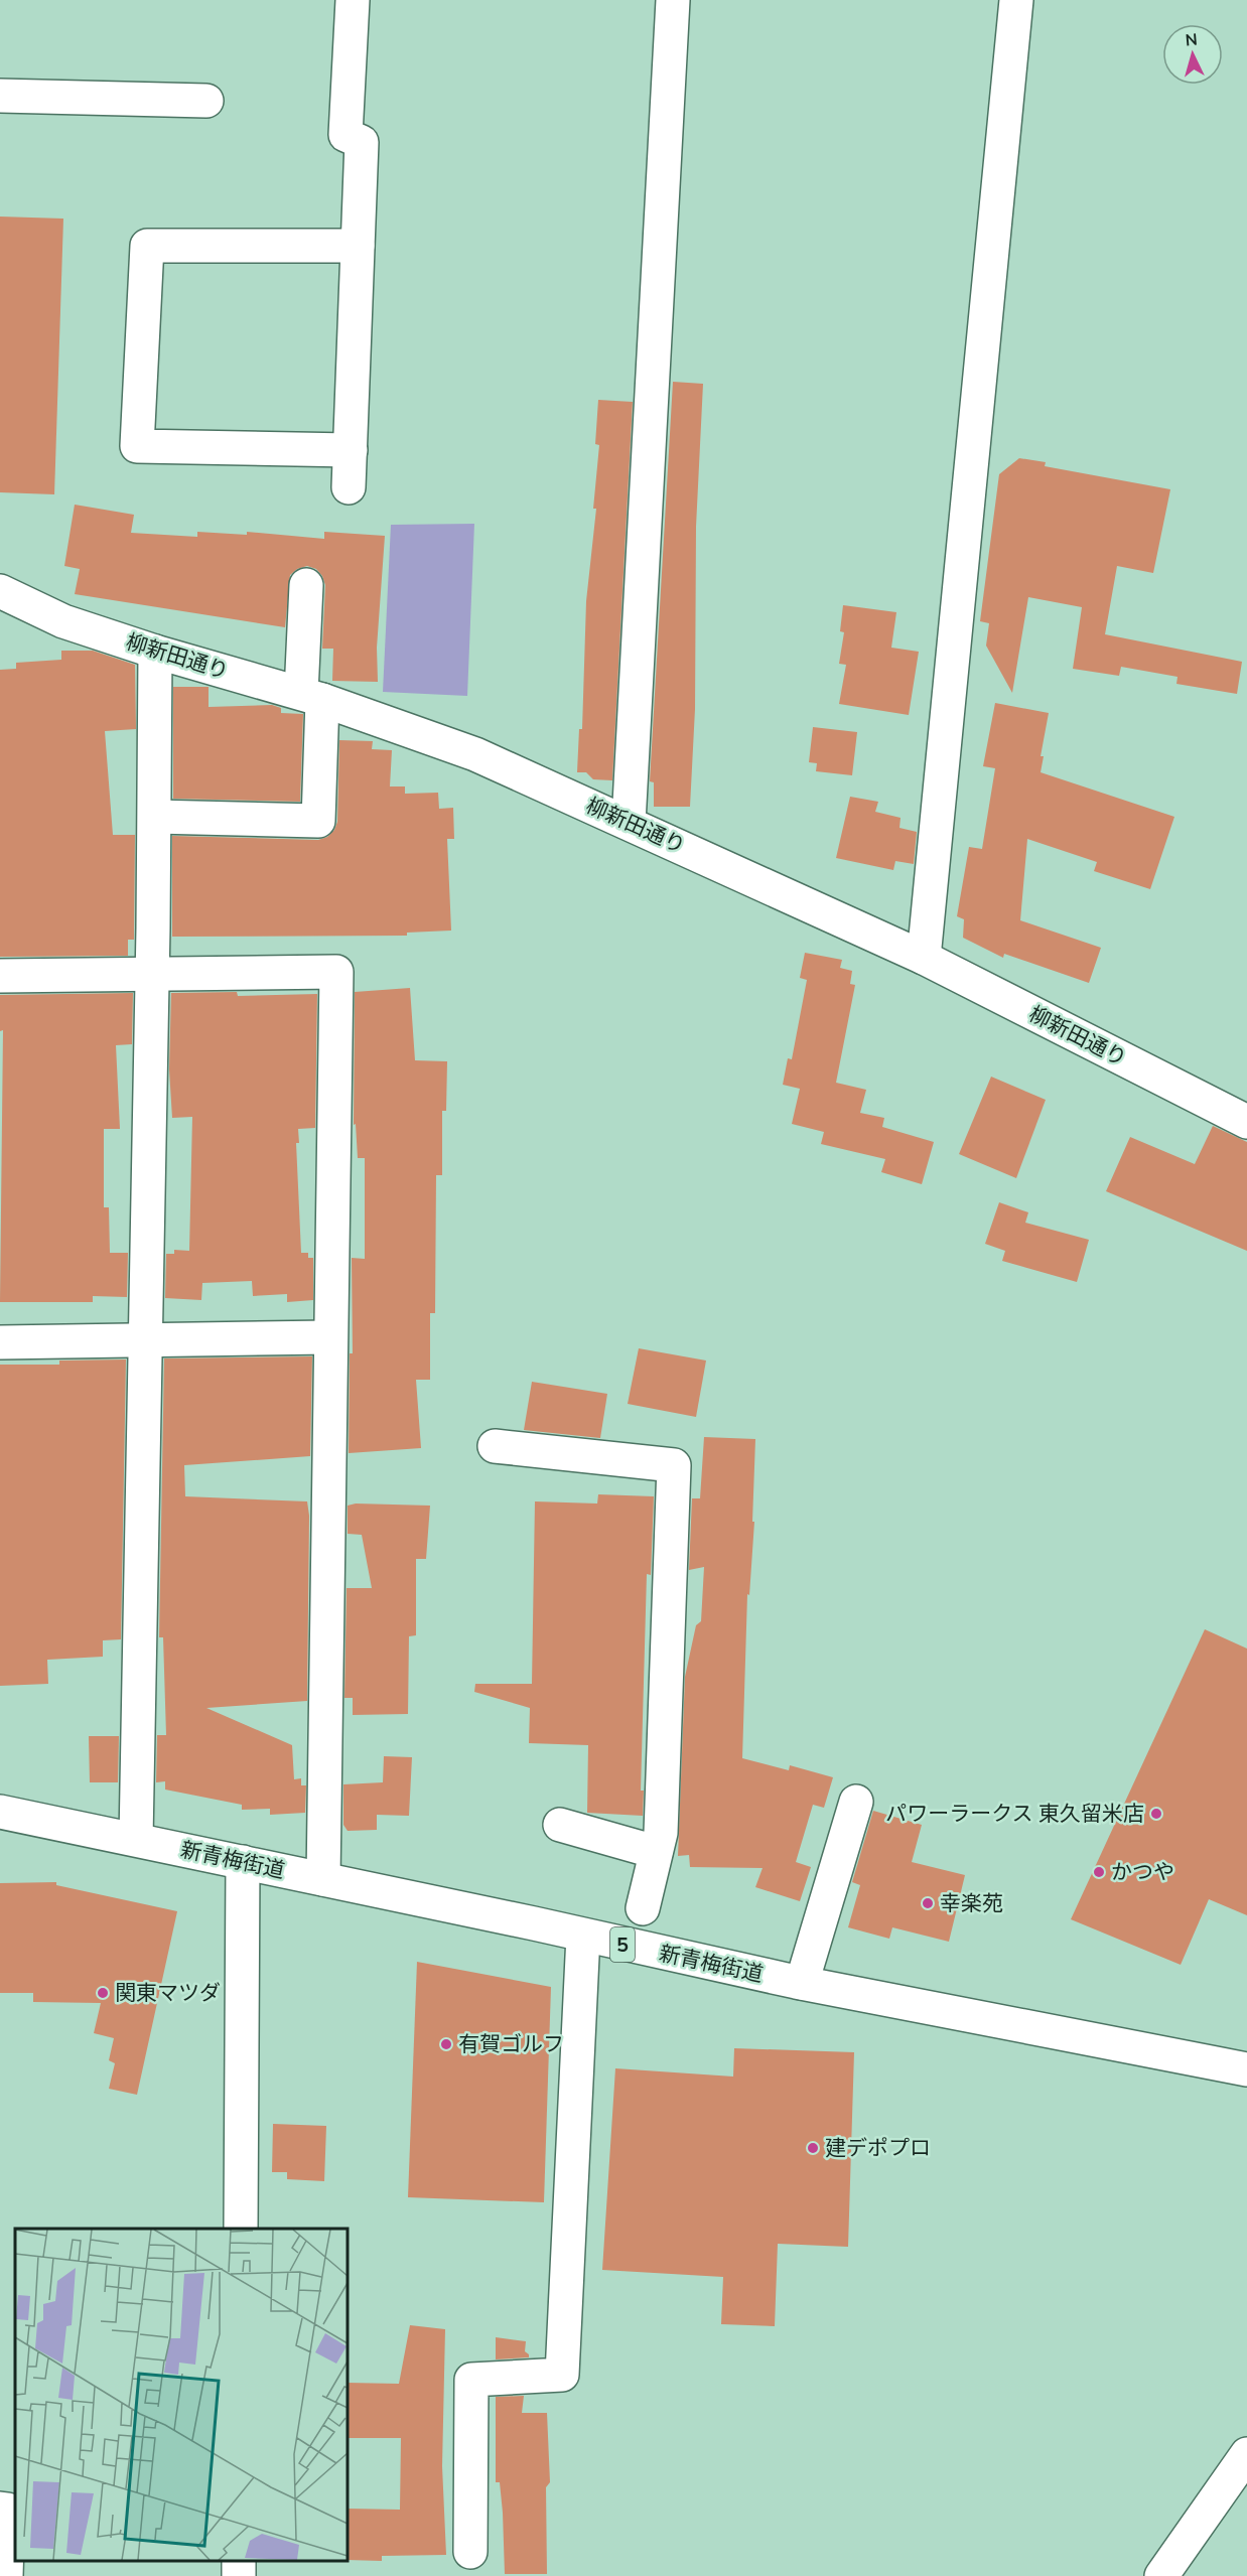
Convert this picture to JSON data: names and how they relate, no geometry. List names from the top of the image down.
{
  "streets": {
    "street": ["柳新田通り", "新青梅街道", "5"]
  },
  "places": [
    "パワーラークス 東久留米店",
    "かつや",
    "幸楽苑",
    "関東マツダ",
    "有賀ゴルフ",
    "建デポプロ"
  ],
  "north": "top"
}
